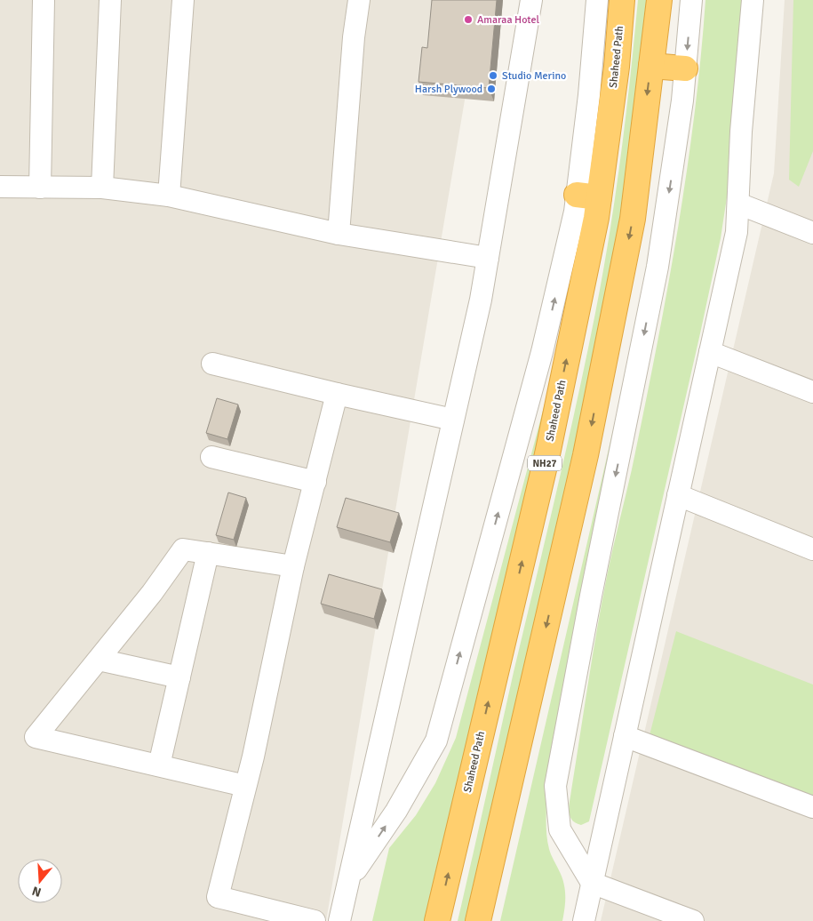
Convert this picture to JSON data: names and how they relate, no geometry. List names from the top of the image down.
{
  "streets": {
    "highway": ["Shaheed Path", "NH27"]
  },
  "places": ["Amaraa Hotel", "Studio Merino", "Harsh Plywood"],
  "north": "bottom"
}
